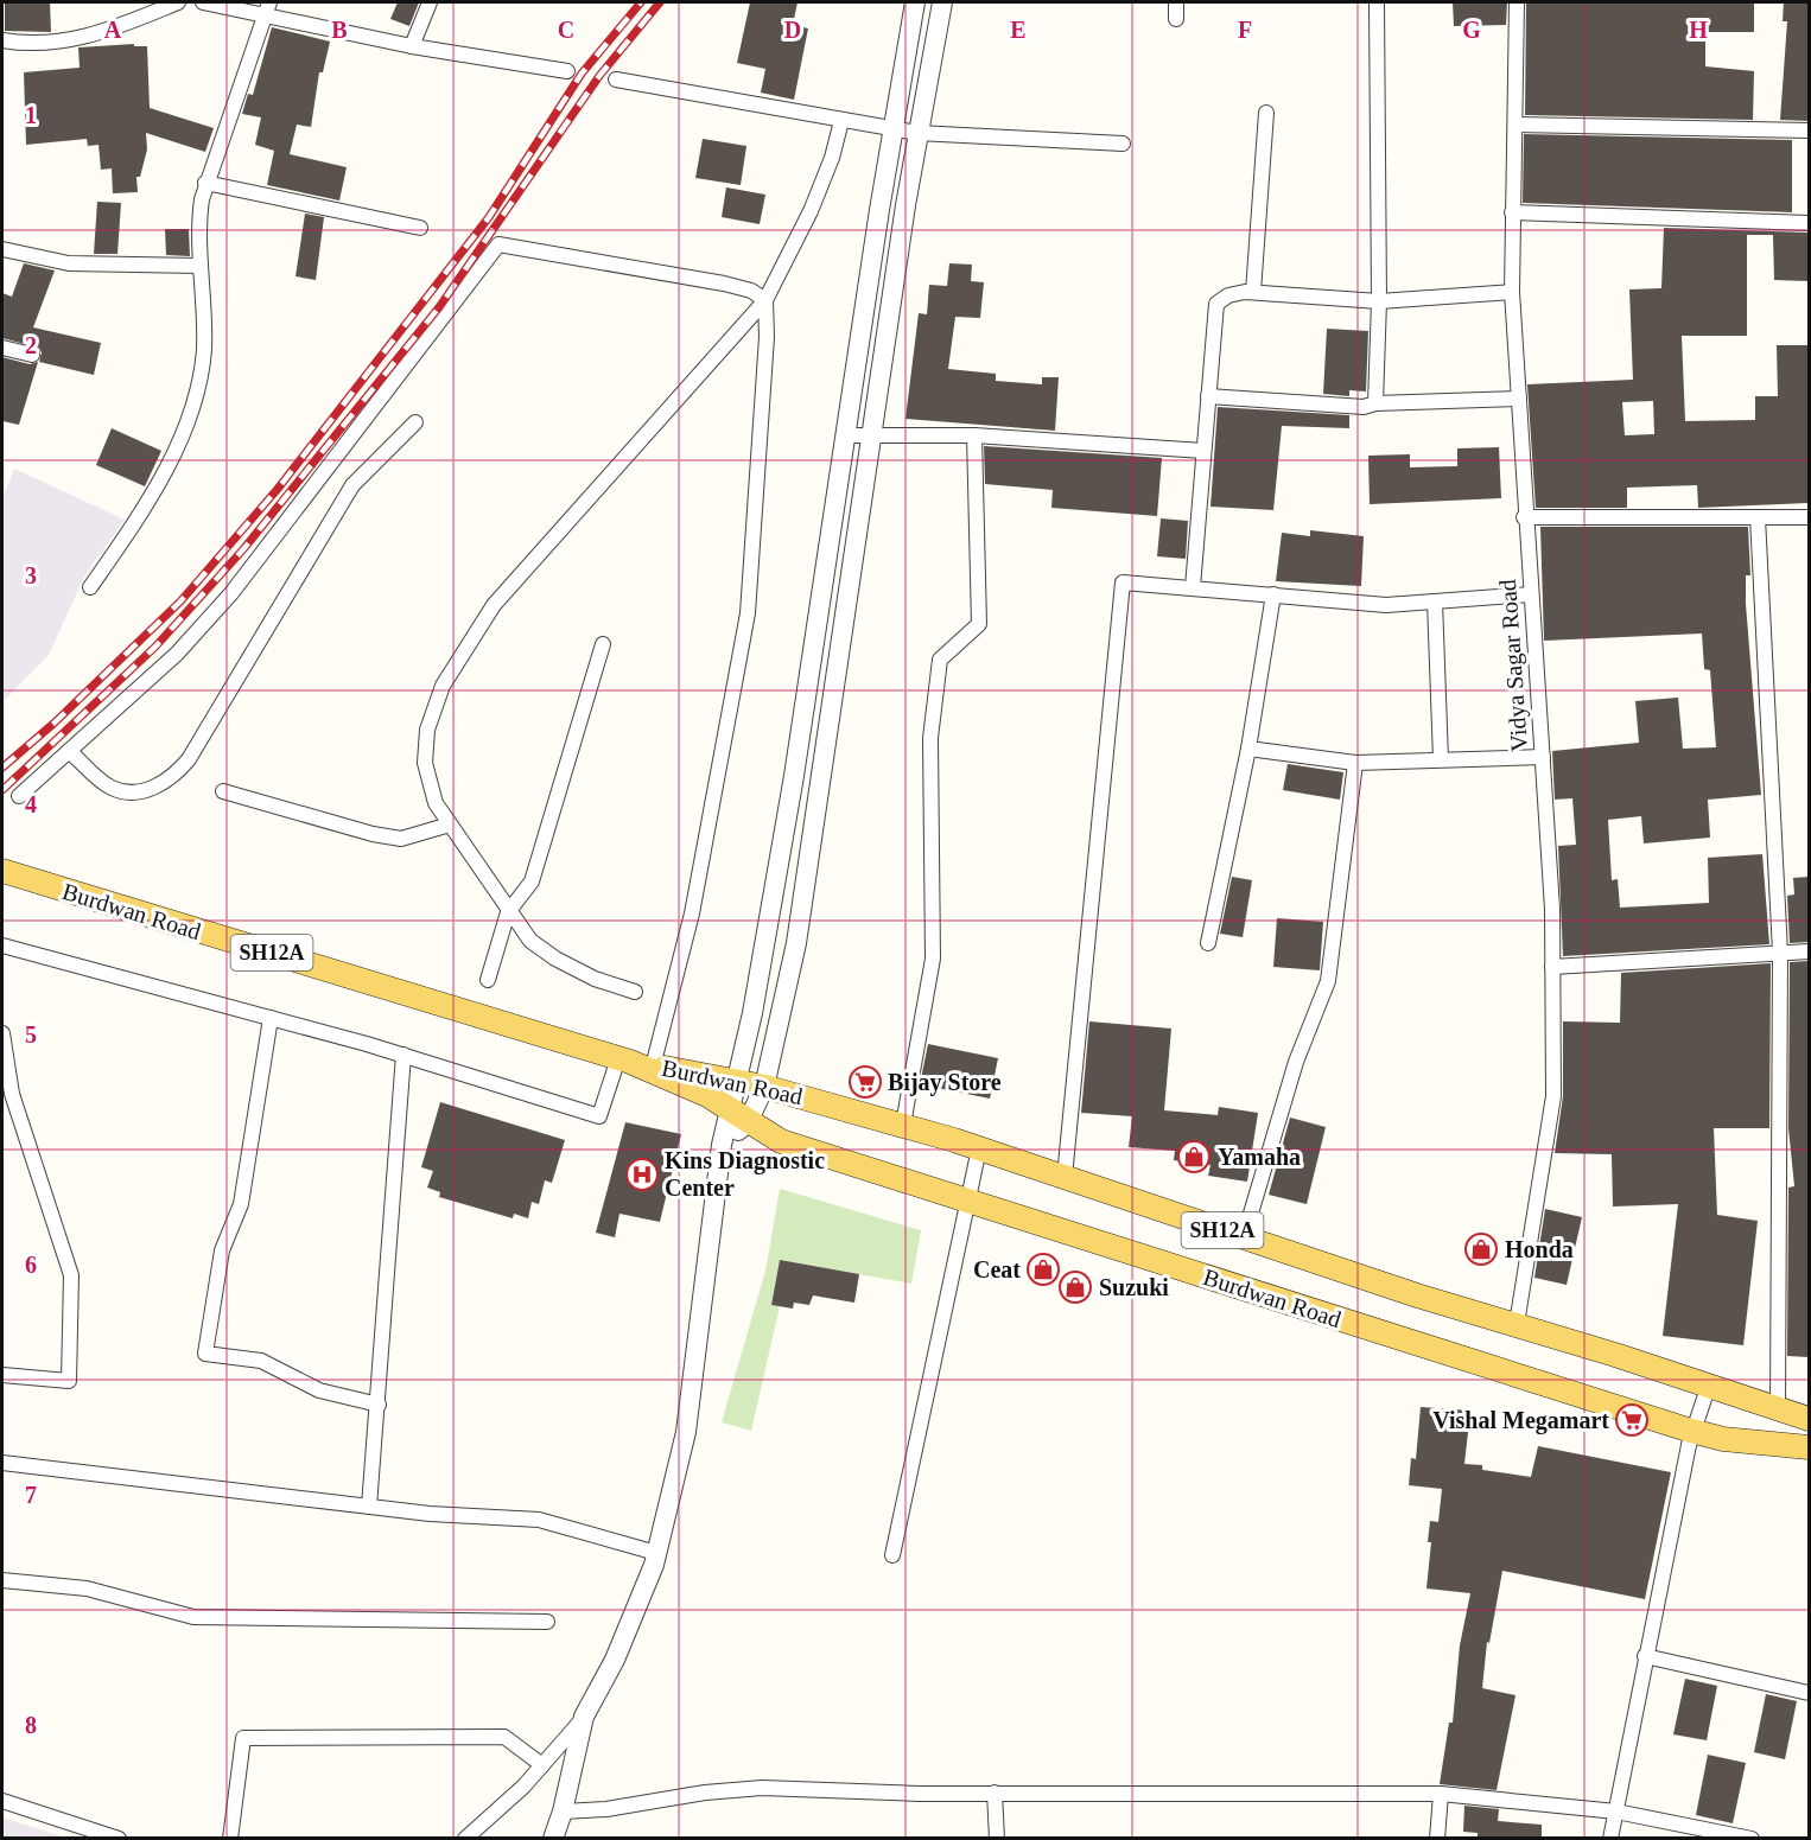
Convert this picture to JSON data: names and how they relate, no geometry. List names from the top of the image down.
{
  "streets": {
    "main road": ["Burdwan Road", "SH12A"],
    "street": ["Vidya Sagar Road"]
  },
  "crossings": [
    ["Vidya Sagar Road", "Burdwan Road"]
  ],
  "places": {
    "supermarket": ["Bijay Store", "Vishal Megamart"],
    "shop": [
      "Yamaha",
      "Honda",
      "Ceat",
      "Suzuki"
    ],
    "hospital": ["Kins Diagnostic Center"]
  },
  "grid": {
    "columns": [
      "A",
      "B",
      "C",
      "D",
      "E",
      "F",
      "G",
      "H"
    ],
    "rows": [
      "1",
      "2",
      "3",
      "4",
      "5",
      "6",
      "7",
      "8"
    ]
  }
}
